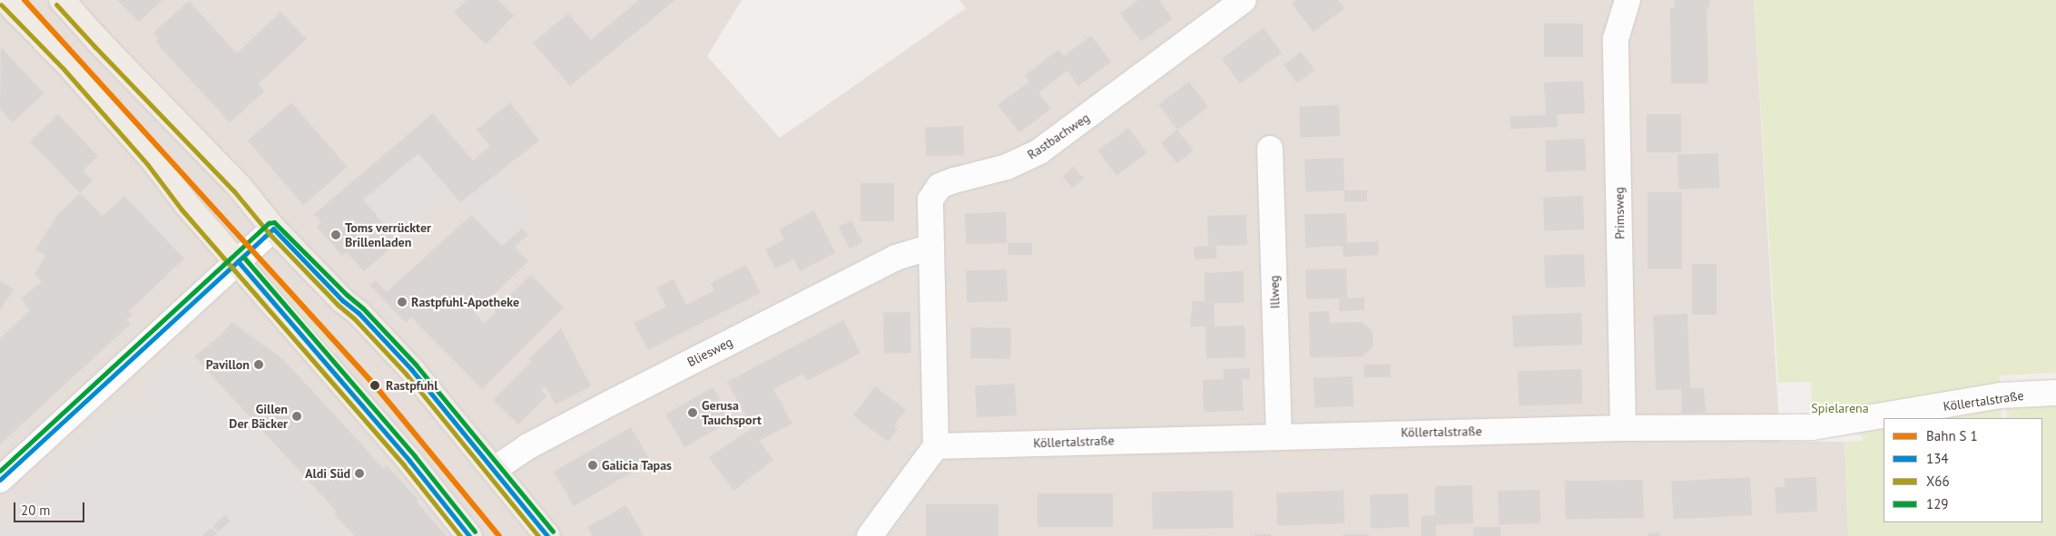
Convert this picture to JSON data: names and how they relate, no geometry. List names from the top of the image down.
{
  "streets": {
    "street": [
      "Rastbachweg",
      "Primsweg",
      "Illweg",
      "Bliesweg",
      "Köllertalstraße"
    ]
  },
  "crossings": [
    ["Rastbachweg", "Bliesweg"],
    ["Rastbachweg", "Köllertalstraße"],
    ["Primsweg", "Köllertalstraße"],
    ["Illweg", "Köllertalstraße"]
  ],
  "parks": ["Spielarena"],
  "places": [
    "Toms verrückter Brillenladen",
    "Rastpfuhl-Apotheke",
    "Pavillon",
    "Rastpfuhl",
    "Gerusa Tauchsport",
    "Gillen Der Bäcker",
    "Galicia Tapas",
    "Aldi Süd"
  ],
  "lines": ["transit line X66", "transit line 129", "transit line 134"],
  "legend": [
    "Bahn S 1",
    "134",
    "X66",
    "129"
  ],
  "scale_bar": "20 m"
}
